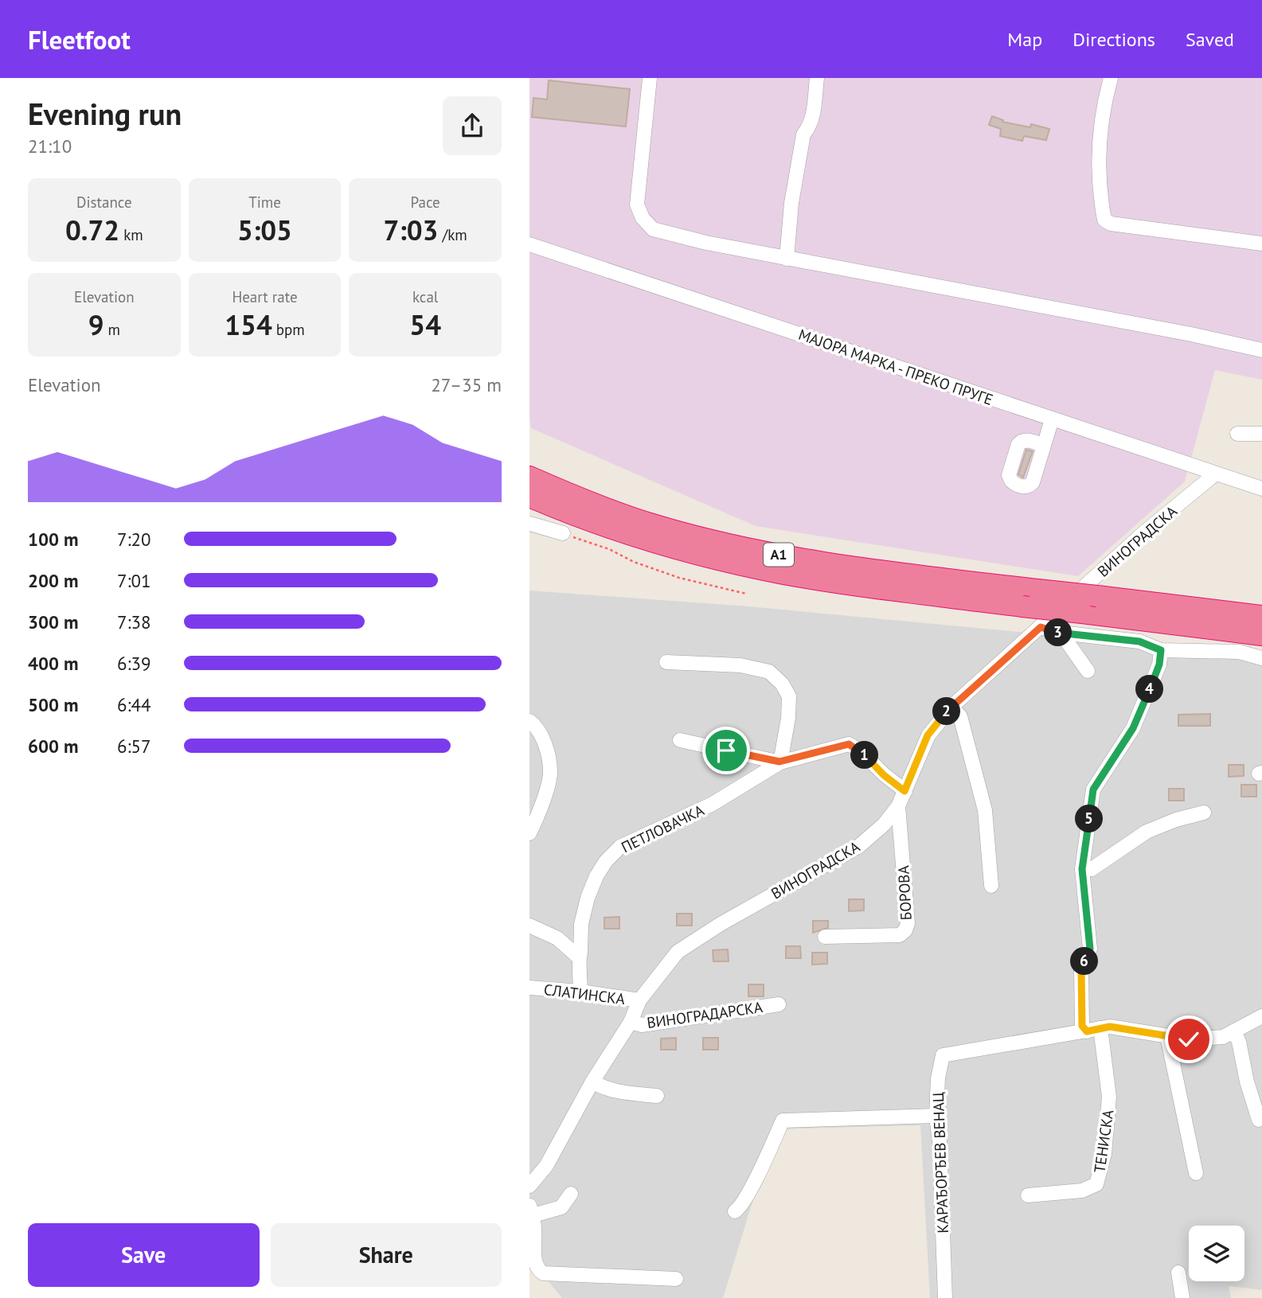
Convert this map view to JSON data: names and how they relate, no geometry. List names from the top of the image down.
{
  "streets": {
    "highway": ["A1"],
    "street": [
      "МАЈОРА МАРКА - ПРЕКО ПРУГЕ",
      "ВИНОГРАДСКА",
      "ПЕТЛОВАЧКА",
      "БОРОВА",
      "СЛАТИНСКА",
      "ВИНОГРАДАРСКА",
      "ТЕНИСКА",
      "КАРАЂОРЂЕВ ВЕНАЦ"
    ]
  },
  "crossings": [
    ["МАЈОРА МАРКА - ПРЕКО ПРУГЕ", "ВИНОГРАДСКА"],
    ["ВИНОГРАДСКА", "ПЕТЛОВАЧКА"],
    ["ВИНОГРАДСКА", "БОРОВА"],
    ["ВИНОГРАДСКА", "СЛАТИНСКА"],
    ["ВИНОГРАДСКА", "ВИНОГРАДАРСКА"],
    ["ПЕТЛОВАЧКА", "СЛАТИНСКА"],
    ["ТЕНИСКА", "КАРАЂОРЂЕВ ВЕНАЦ"]
  ],
  "page": {
    "header": "Fleetfoot",
    "nav": ["Map", "Directions", "Saved"],
    "heading": ["Evening run", "21:10"],
    "stats": [
      ["Distance", "0.72 km"],
      ["Time", "5:05"],
      ["Pace", "7:03 /km"],
      ["Elevation", "9 m"],
      ["Heart rate", "154 bpm"],
      ["kcal", "54"]
    ],
    "chart": ["Elevation", "27–35 m"],
    "list": [
      {
        "name": "100 m",
        "note": "7:20"
      },
      {
        "name": "200 m",
        "note": "7:01"
      },
      {
        "name": "300 m",
        "note": "7:38"
      },
      {
        "name": "400 m",
        "note": "6:39"
      },
      {
        "name": "500 m",
        "note": "6:44"
      },
      {
        "name": "600 m",
        "note": "6:57"
      }
    ],
    "pins": [
      "3",
      "4",
      "2",
      "1",
      "5",
      "6"
    ],
    "buttons": ["Save", "Share"]
  }
}
